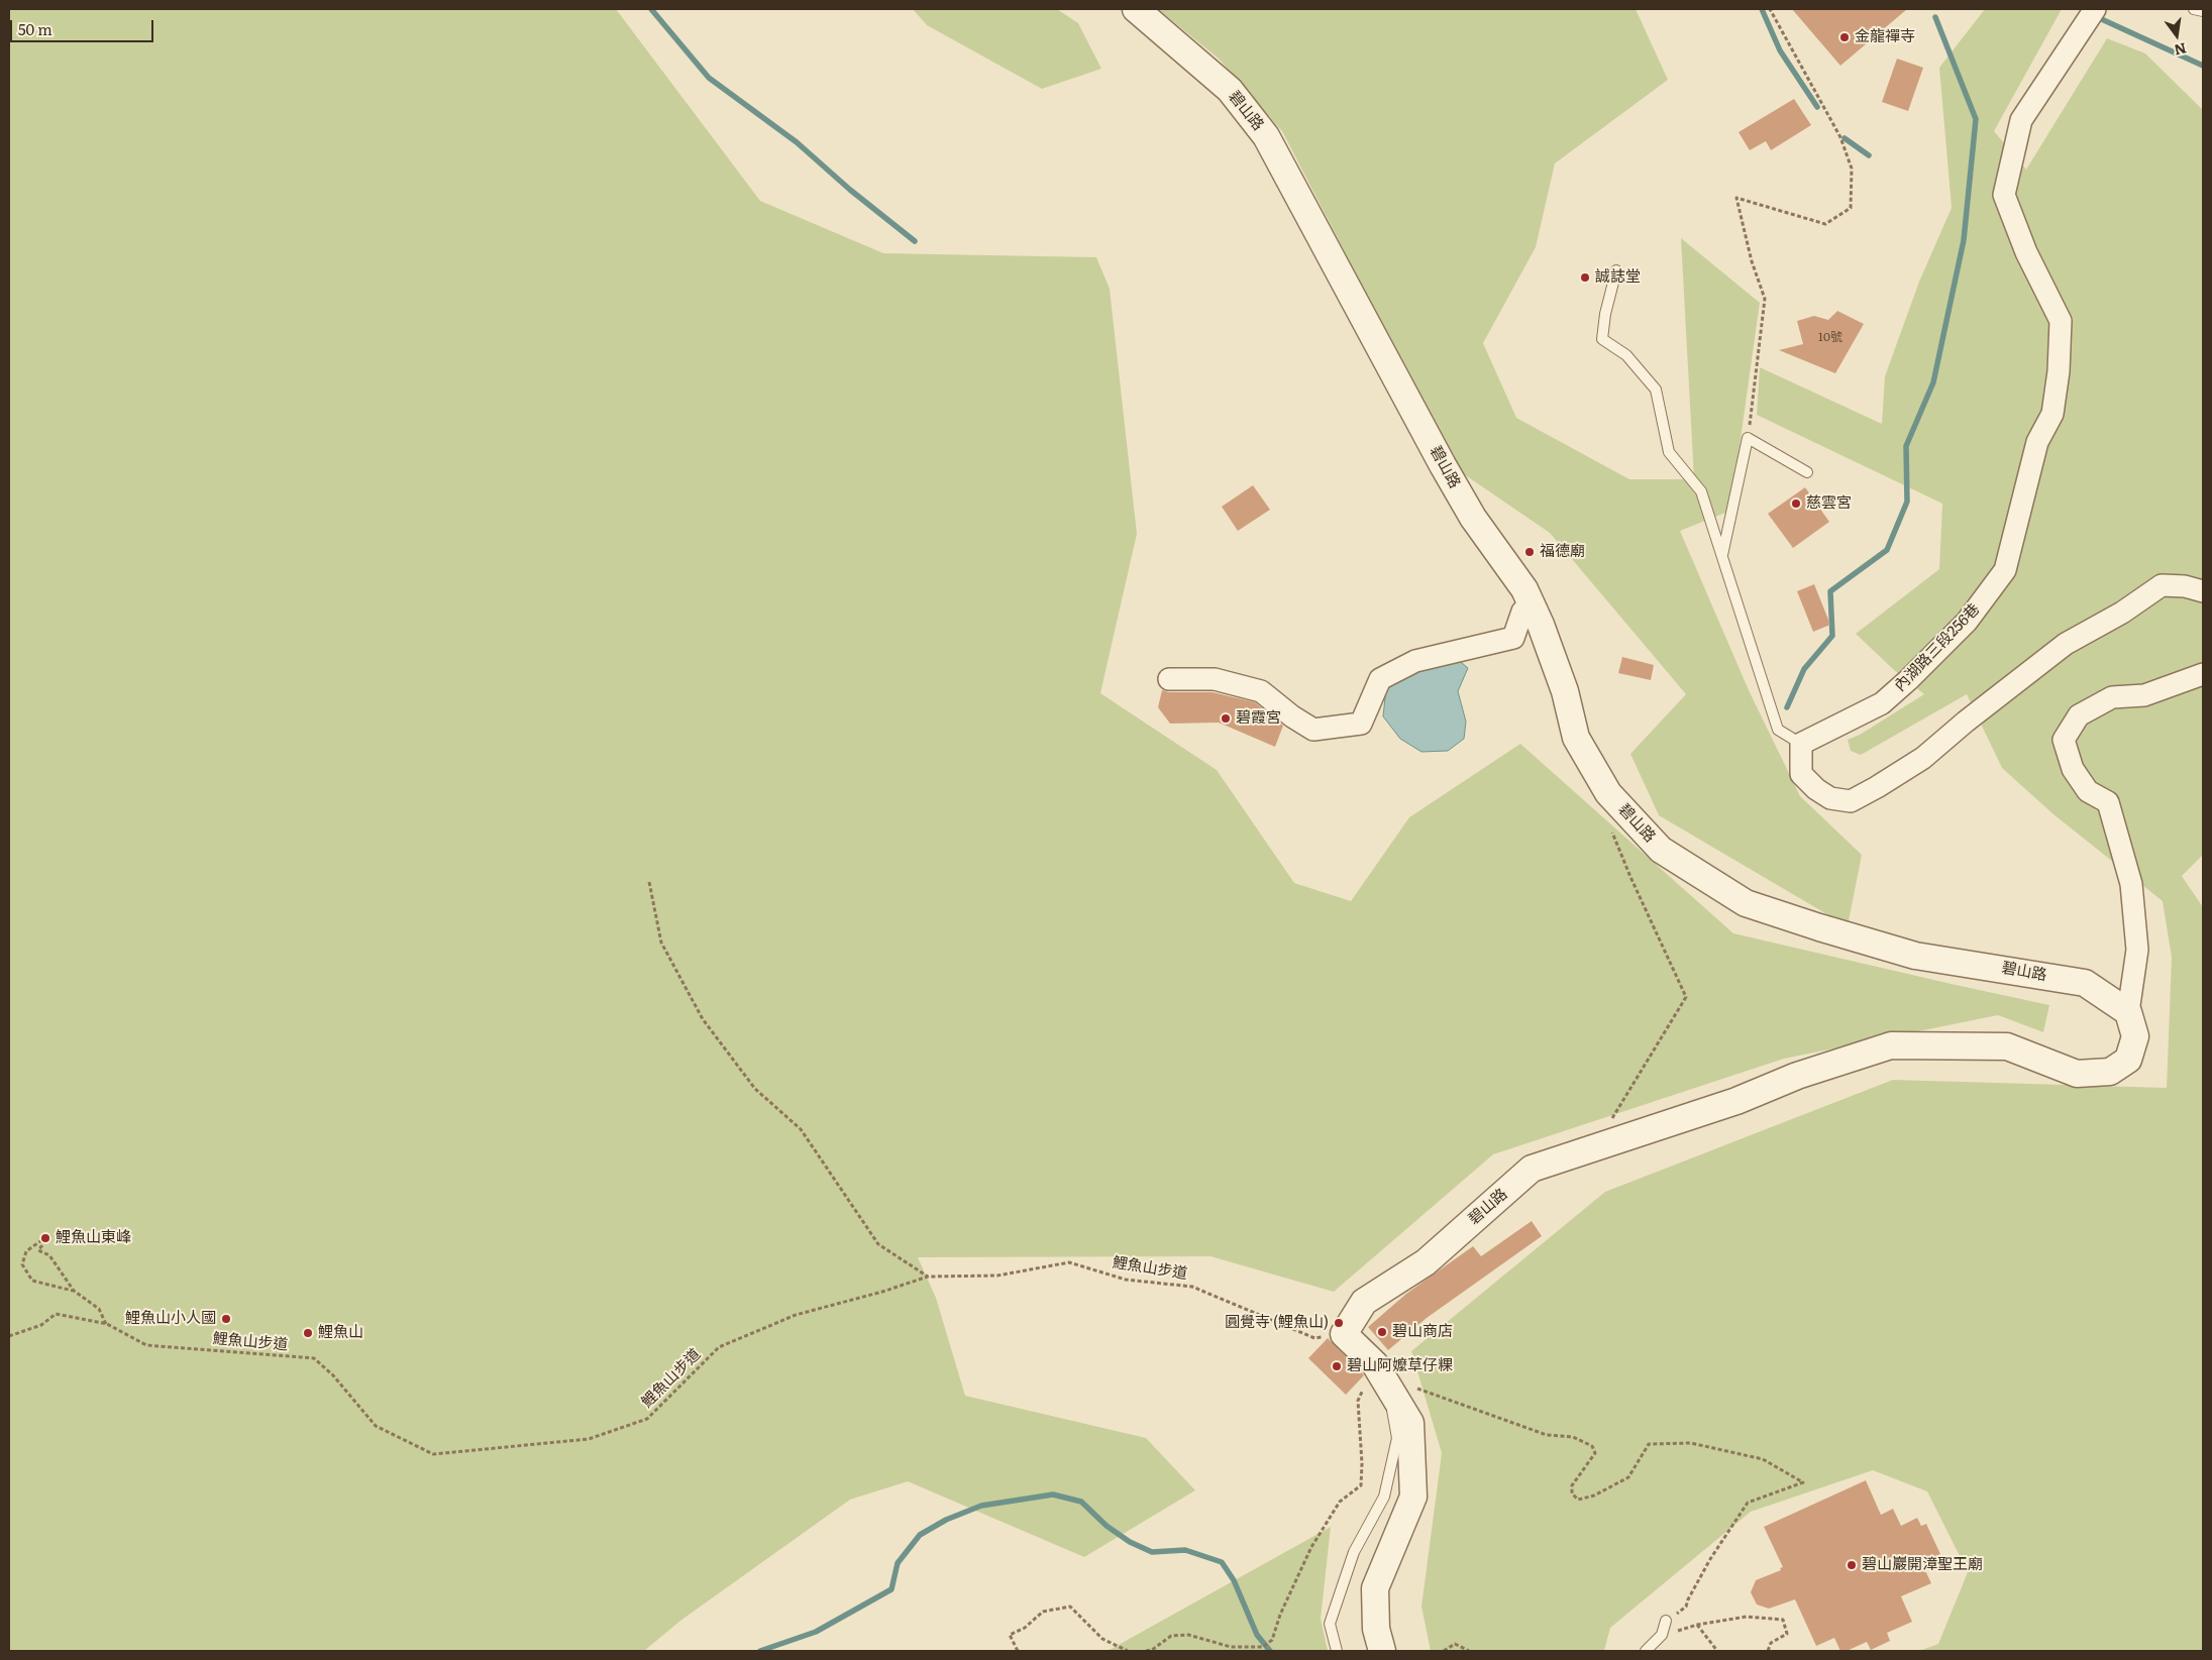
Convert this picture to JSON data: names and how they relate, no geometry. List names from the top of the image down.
{
  "streets": {
    "street": ["碧山路", "內湖路三段256巷"],
    "path": ["鯉魚山步道"]
  },
  "crossings": [
    ["碧山路", "鯉魚山步道"]
  ],
  "places": [
    "金龍禪寺",
    "誠誌堂",
    "慈雲宮",
    "福德廟",
    "碧霞宮",
    "鯉魚山東峰",
    "鯉魚山小人國",
    "圓覺寺 (鯉魚山)",
    "碧山商店",
    "鯉魚山",
    "碧山阿嬤草仔粿",
    "碧山巖開漳聖王廟"
  ],
  "house_numbers": ["10號"],
  "scale_bar": "50 m",
  "north": "bottom"
}
